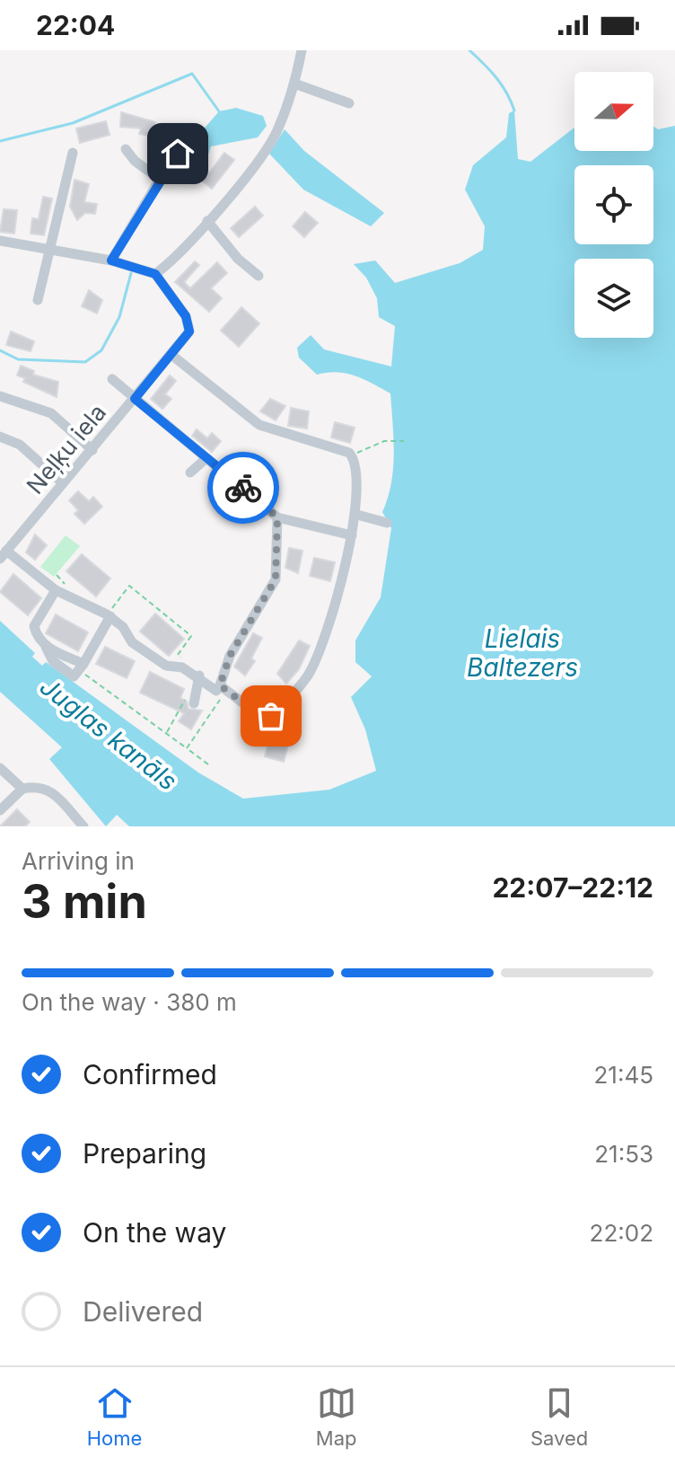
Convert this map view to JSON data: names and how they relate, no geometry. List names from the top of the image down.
{
  "streets": {
    "street": ["Neļķu iela"]
  },
  "water": ["Lielais Baltezers", "Juglas kanāls"],
  "north": "right",
  "page": {
    "status": "22:04",
    "heading": ["3 min", "Arriving in", "22:07–22:12"],
    "bar": "On the way · 380 m",
    "list": [
      ["Confirmed", "21:45"],
      ["Preparing", "21:53"],
      ["On the way", "22:02"],
      "Delivered"
    ],
    "tabs": ["Home", "Map", "Saved"]
  }
}
